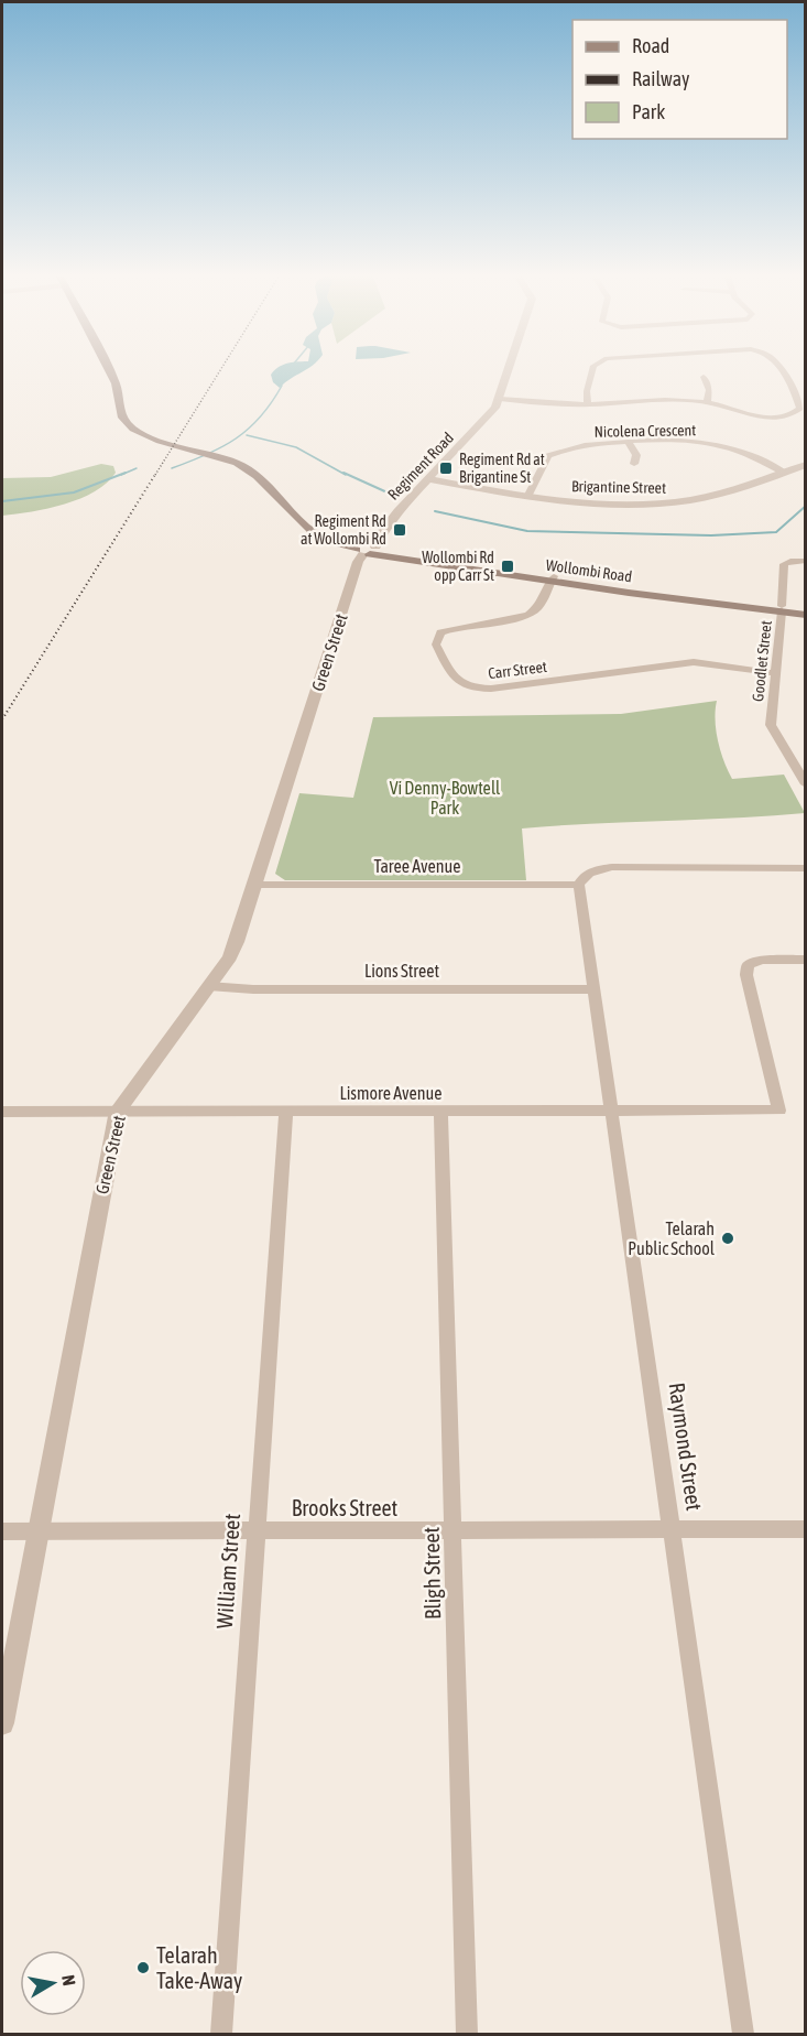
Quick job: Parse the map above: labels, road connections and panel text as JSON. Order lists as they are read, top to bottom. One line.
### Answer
{"streets":{"main road":["Wollombi Road"],"street":["Nicolena Crescent","Regiment Road","Brigantine Street","Green Street","Goodlet Street","Carr Street","Taree Avenue","Lions Street","Lismore Avenue","Raymond Street","Brooks Street","William Street","Bligh Street"]},"crossings":[["Nicolena Crescent","Brigantine Street"],["Regiment Road","Brigantine Street"],["Regiment Road","Wollombi Road"],["Regiment Road","Green Street"],["Wollombi Road","Green Street"],["Wollombi Road","Goodlet Street"],["Wollombi Road","Carr Street"],["Green Street","Taree Avenue"],["Green Street","Lions Street"],["Green Street","Lismore Avenue"],["Green Street","Brooks Street"],["Goodlet Street","Carr Street"],["Taree Avenue","Raymond Street"],["Lions Street","Raymond Street"],["Lismore Avenue","Raymond Street"],["Lismore Avenue","William Street"],["Lismore Avenue","Bligh Street"],["Raymond Street","Brooks Street"],["Brooks Street","William Street"],["Brooks Street","Bligh Street"]],"parks":["Vi Denny-Bowtell Park"],"places":{"transit":["Regiment Rd at Brigantine St","Regiment Rd at Wollombi Rd","Wollombi Rd opp Carr St"],"other":["Telarah Public School","Telarah Take-Away"]},"legend":["Road","Railway","Park"],"north":"right"}
